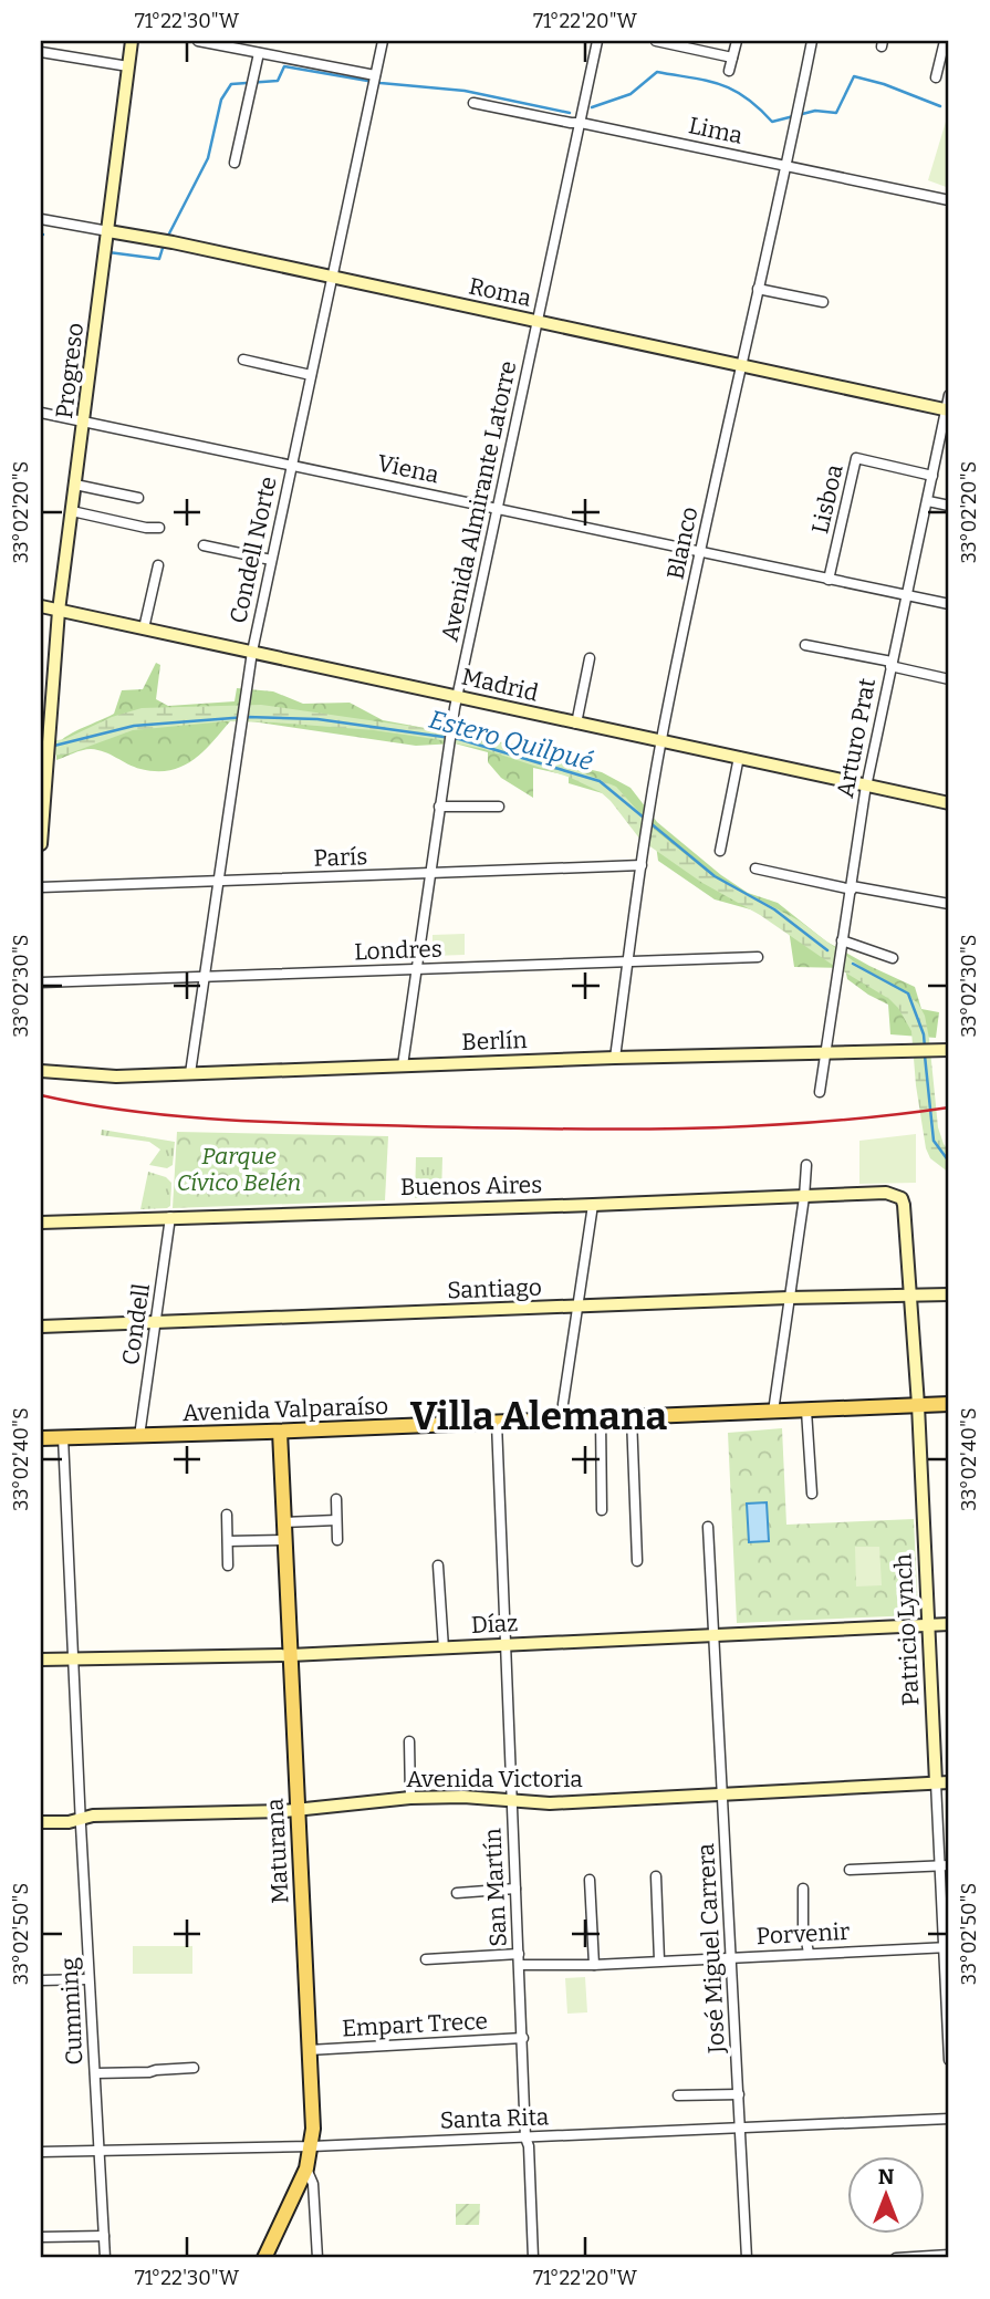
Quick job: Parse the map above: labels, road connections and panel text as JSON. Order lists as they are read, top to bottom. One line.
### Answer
{"streets":{"main road":["Avenida Valparaíso","Maturana"],"street":["Lima","Roma","Progreso","Viena","Lisboa","Avenida Almirante Latorre","Blanco","Condell Norte","Madrid","Arturo Prat","París","Londres","Berlín","Buenos Aires","Santiago","Condell","Díaz","Patricio Lynch","Avenida Victoria","San Martín","Porvenir","José Miguel Carrera","Cumming","Empart Trece","Santa Rita"]},"crossings":[["Lima","Avenida Almirante Latorre"],["Lima","Blanco"],["Roma","Progreso"],["Roma","Avenida Almirante Latorre"],["Roma","Blanco"],["Roma","Condell Norte"],["Roma","Arturo Prat"],["Progreso","Viena"],["Progreso","Madrid"],["Viena","Lisboa"],["Viena","Avenida Almirante Latorre"],["Viena","Blanco"],["Viena","Condell Norte"],["Viena","Arturo Prat"],["Lisboa","Arturo Prat"],["Avenida Almirante Latorre","Madrid"],["Avenida Almirante Latorre","París"],["Avenida Almirante Latorre","Londres"],["Avenida Almirante Latorre","Berlín"],["Blanco","Madrid"],["Blanco","París"],["Blanco","Londres"],["Blanco","Berlín"],["Condell Norte","Madrid"],["Condell Norte","París"],["Condell Norte","Londres"],["Condell Norte","Berlín"],["Madrid","Arturo Prat"],["Arturo Prat","Berlín"],["Buenos Aires","Condell"],["Buenos Aires","Patricio Lynch"],["Santiago","Condell"],["Santiago","Patricio Lynch"],["Condell","Avenida Valparaíso"],["Avenida Valparaíso","Patricio Lynch"],["Avenida Valparaíso","Maturana"],["Avenida Valparaíso","San Martín"],["Avenida Valparaíso","Cumming"],["Díaz","Patricio Lynch"],["Díaz","Maturana"],["Díaz","San Martín"],["Díaz","José Miguel Carrera"],["Díaz","Cumming"],["Patricio Lynch","Avenida Victoria"],["Patricio Lynch","Porvenir"],["Avenida Victoria","Maturana"],["Avenida Victoria","San Martín"],["Avenida Victoria","José Miguel Carrera"],["Avenida Victoria","Cumming"],["Maturana","Empart Trece"],["Maturana","Santa Rita"],["San Martín","Porvenir"],["San Martín","Empart Trece"],["San Martín","Santa Rita"],["Porvenir","José Miguel Carrera"],["José Miguel Carrera","Santa Rita"],["Cumming","Santa Rita"]],"districts":["Villa Alemana"],"water":["Estero Quilpué"],"parks":["Parque Cívico Belén"],"north":"top","coordinates":["71°22'30\"W","71°22'20\"W","33°02'20\"S","33°02'30\"S","33°02'40\"S","33°02'50\"S"]}
